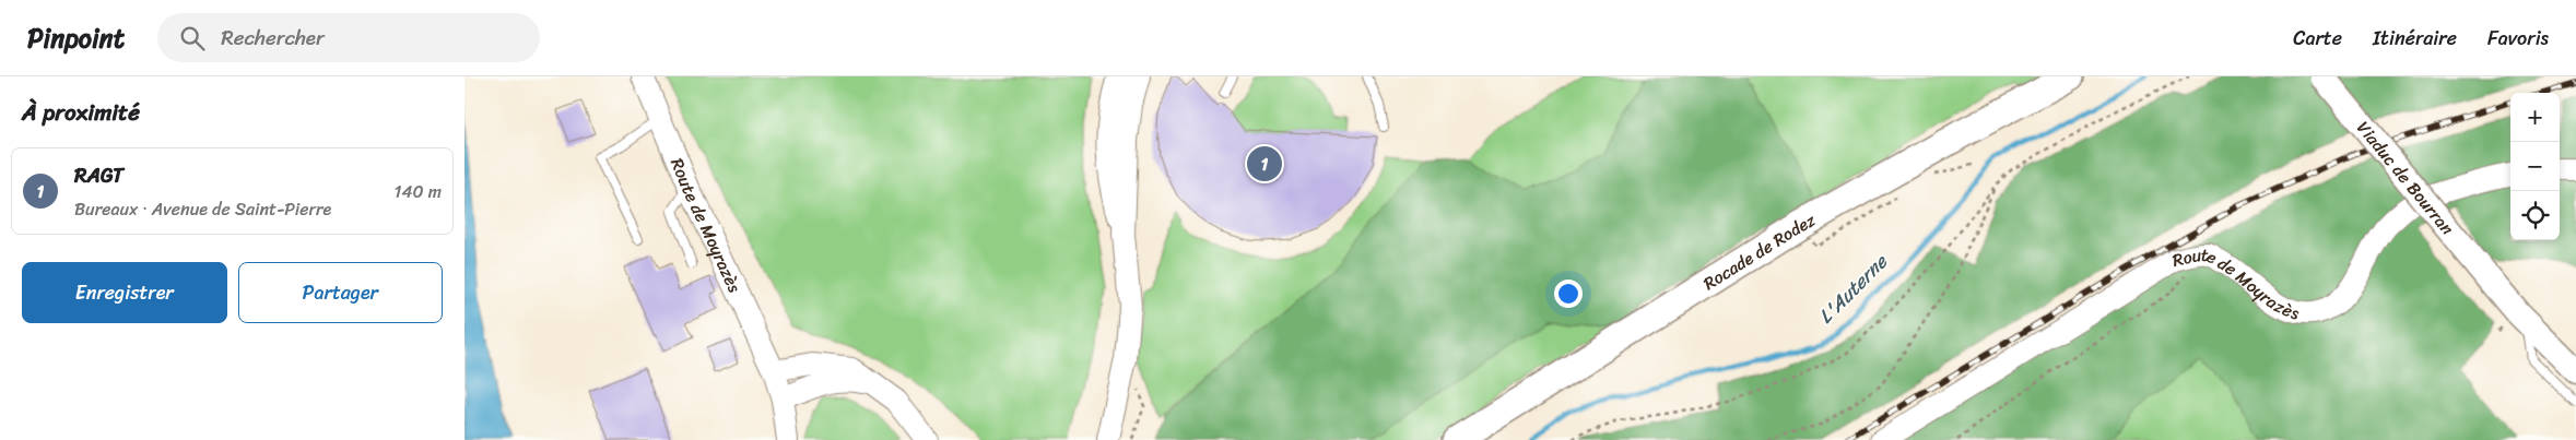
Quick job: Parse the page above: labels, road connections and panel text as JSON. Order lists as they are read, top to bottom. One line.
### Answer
{"streets":{"main road":["Viaduc de Bourran","Rocade de Rodez"],"street":["Route de Moyrazès"]},"water":["L'Auterne"],"page":{"header":"Pinpoint","search":"Rechercher","nav":["Carte","Itinéraire","Favoris"],"heading":"À proximité","map_buttons":["+","−"],"pins":"1","list":[{"mark":"1","name":"RAGT","note":"Bureaux · Avenue de Saint-Pierre","value":"140 m"}],"buttons":["Enregistrer","Partager"]}}
